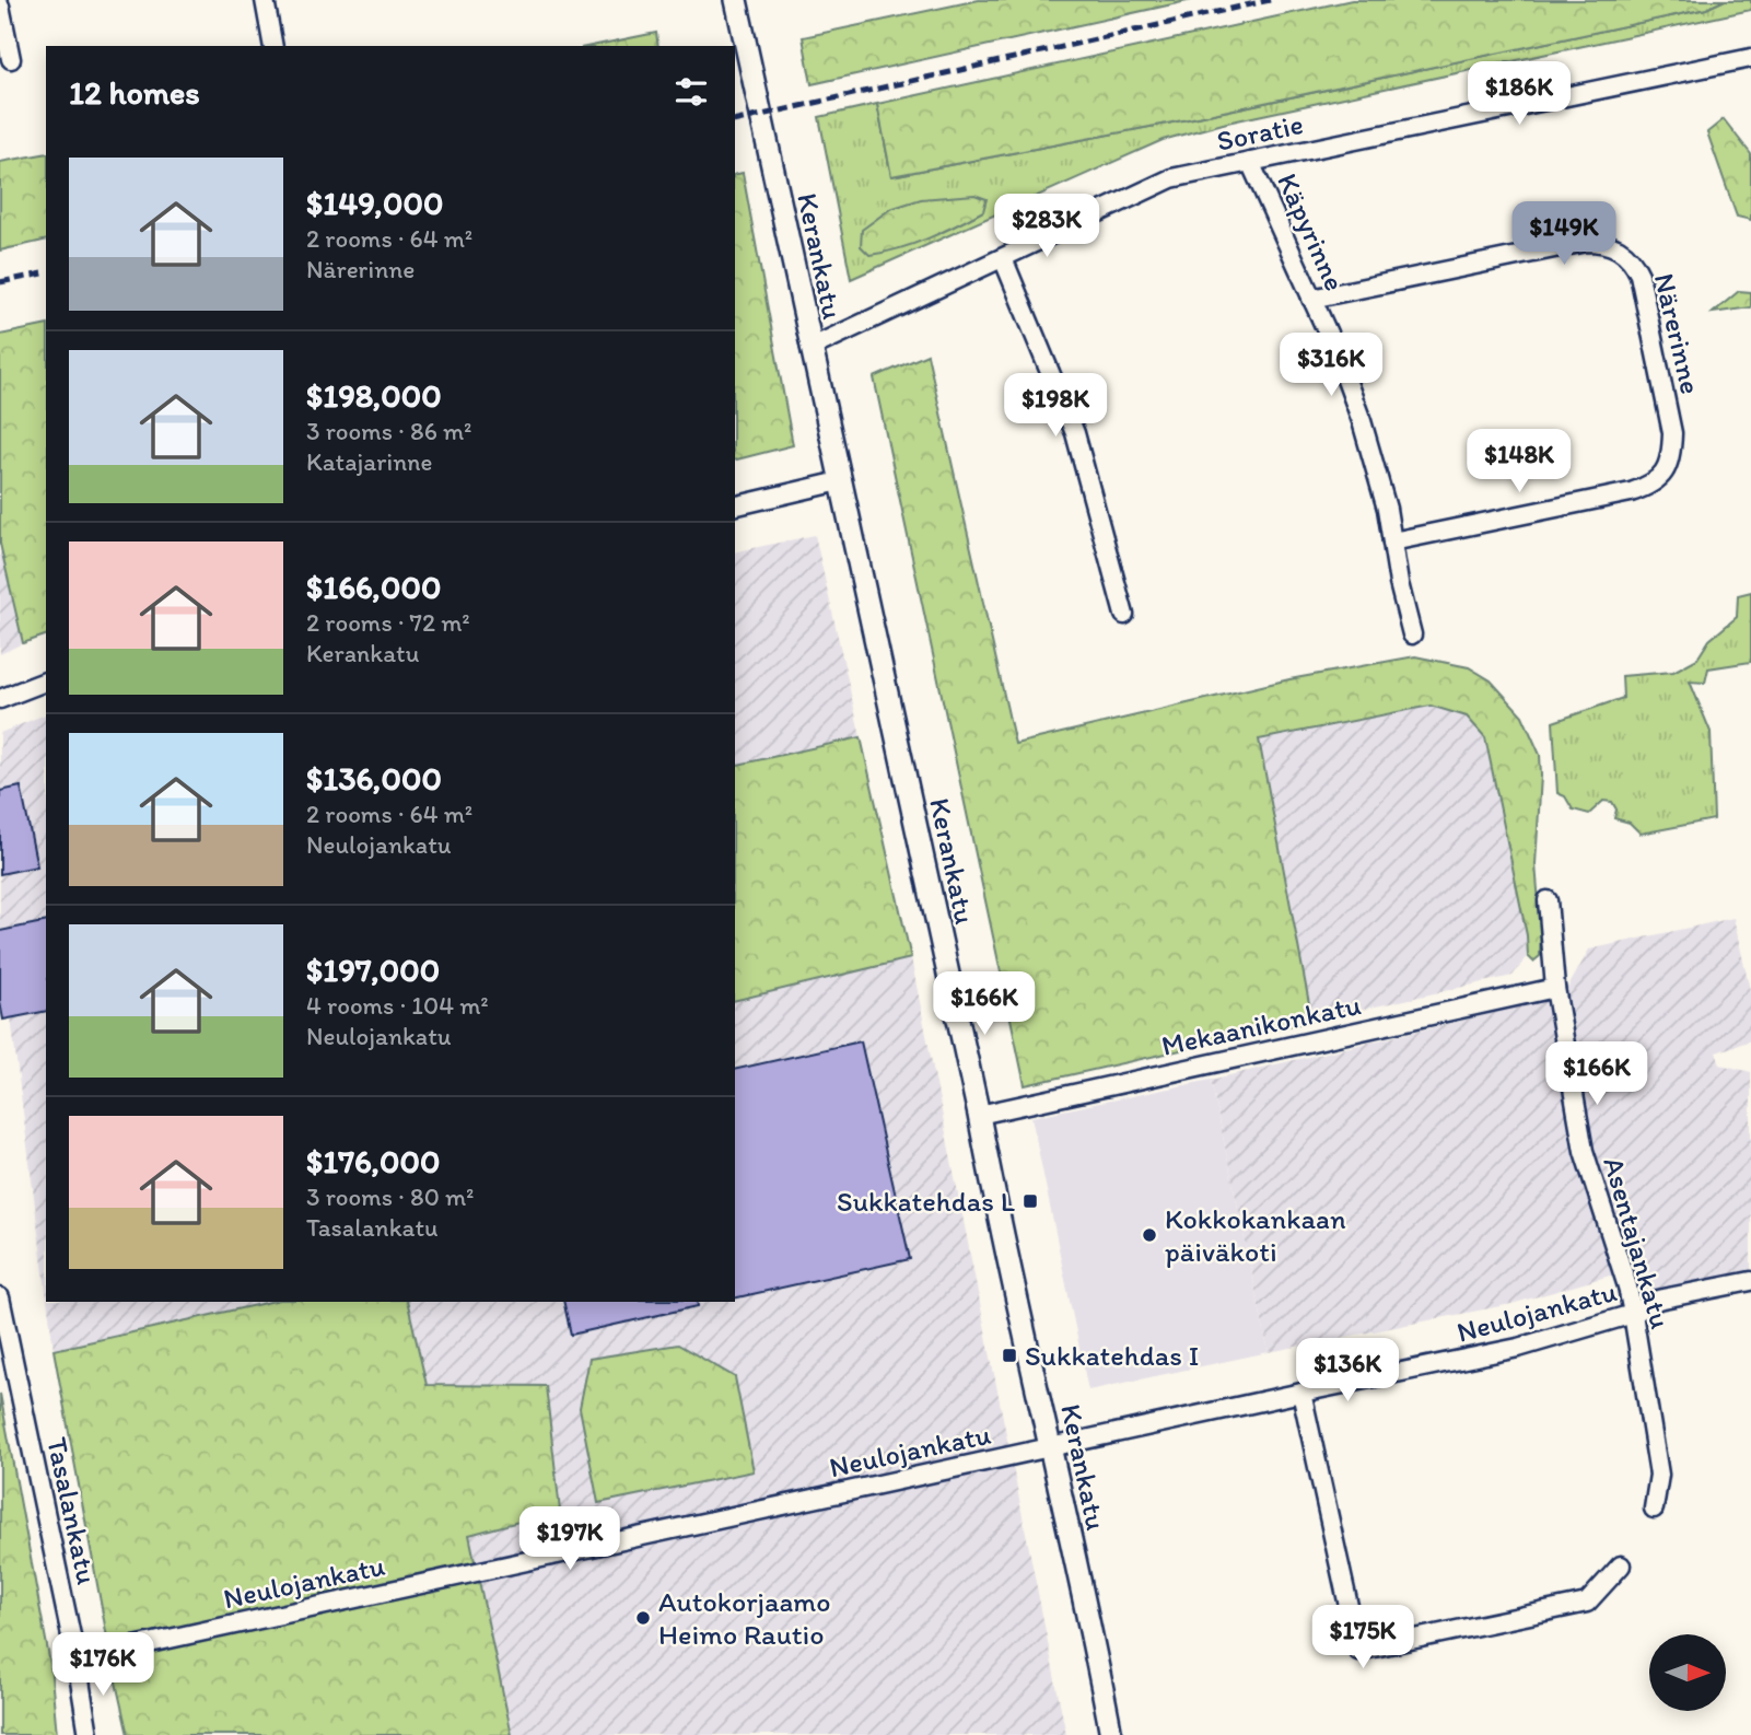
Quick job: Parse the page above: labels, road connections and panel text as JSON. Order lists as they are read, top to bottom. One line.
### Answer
{"streets":{"street":["Soratie","Käpyrinne","Kerankatu","Närerinne","Mekaanikonkatu","Asentajankatu","Neulojankatu","Tasalankatu"]},"crossings":[["Soratie","Käpyrinne"],["Soratie","Kerankatu"],["Käpyrinne","Närerinne"],["Kerankatu","Mekaanikonkatu"],["Kerankatu","Neulojankatu"],["Mekaanikonkatu","Asentajankatu"],["Asentajankatu","Neulojankatu"],["Neulojankatu","Tasalankatu"]],"places":{"transit":["Sukkatehdas L","Sukkatehdas I"],"other":["Kokkokankaan päiväkoti","Autokorjaamo Heimo Rautio"]},"north":"right","page":{"heading":"12 homes","price":["$186K","$283K","$149K","$316K","$198K","$148K","$166K","$166K","$136K","$197K","$175K","$176K"],"list":[{"name":"$149,000","note":"2 rooms · 64 m² · Närerinne"},{"name":"$198,000","note":"3 rooms · 86 m² · Katajarinne"},{"name":"$166,000","note":"2 rooms · 72 m² · Kerankatu"},{"name":"$136,000","note":"2 rooms · 64 m² · Neulojankatu"},{"name":"$197,000","note":"4 rooms · 104 m² · Neulojankatu"},{"name":"$176,000","note":"3 rooms · 80 m² · Tasalankatu"}]}}
